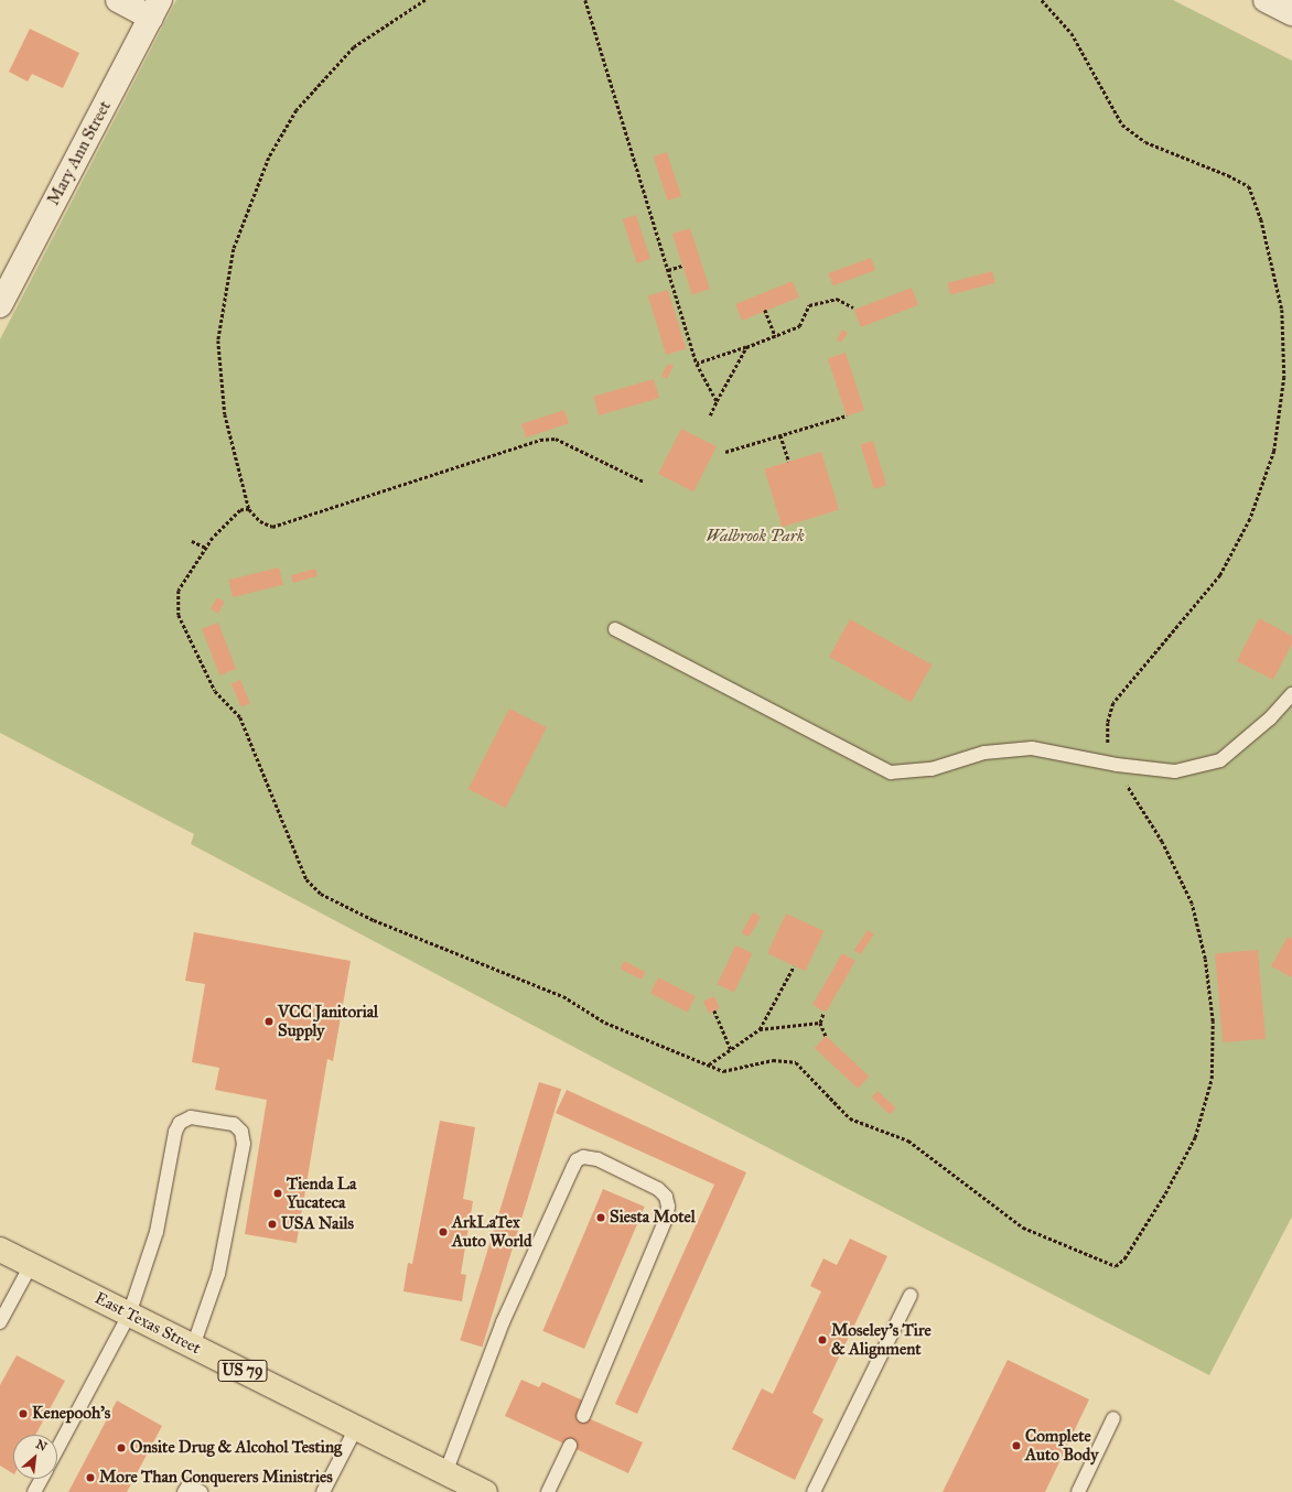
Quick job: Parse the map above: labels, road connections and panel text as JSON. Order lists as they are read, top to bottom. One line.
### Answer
{"streets":{"main road":["East Texas Street","US 79"],"street":["Mary Ann Street"]},"parks":["Walbrook Park"],"places":["VCC Janitorial Supply","Tienda La Yucateca","Siesta Motel","USA Nails","ArkLaTex Auto World","Moseley's Tire & Alignment","Kenepooh's","Complete Auto Body","Onsite Drug & Alcohol Testing","More Than Conquerers Ministries"],"north":"top right"}
